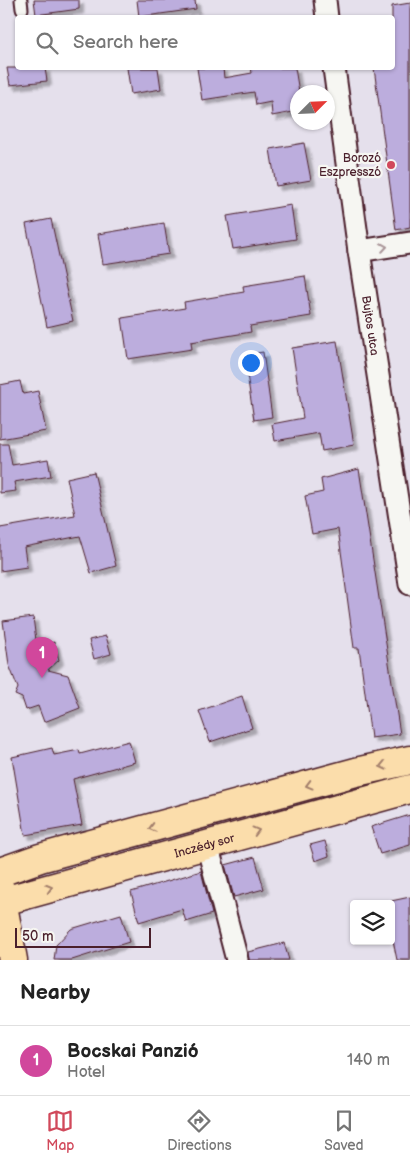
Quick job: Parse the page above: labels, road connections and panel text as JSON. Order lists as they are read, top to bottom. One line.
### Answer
{"streets":{"main road":["Inczédy sor"],"street":["Bujtos utca"]},"places":["Borozó Eszpresszó"],"scale_bar":"50 m","north":"top right","page":{"search":"Search here","pins":"1","scale":"50 m","heading":"Nearby","list":[{"mark":"1","name":"Bocskai Panzió","note":"Hotel","value":"140 m"}],"nav":["Map","Directions","Saved"]}}
